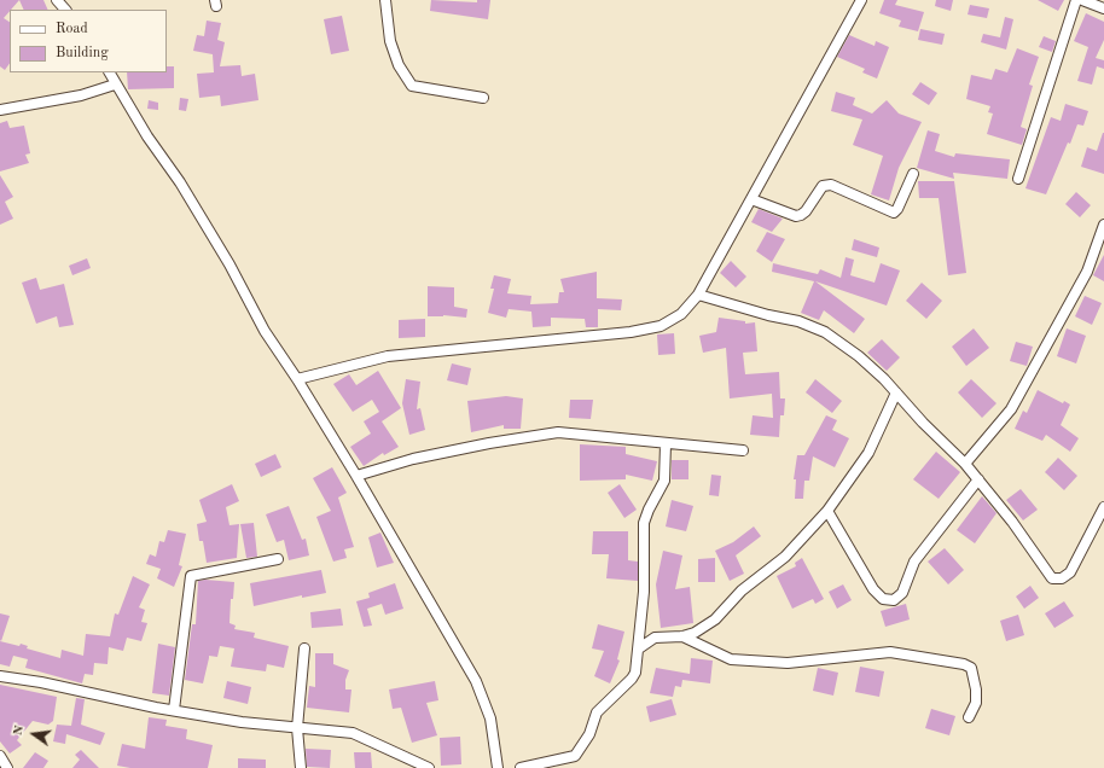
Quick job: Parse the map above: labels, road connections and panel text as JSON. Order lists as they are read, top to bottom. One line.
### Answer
{"legend":["Road","Building"],"north":"left"}
